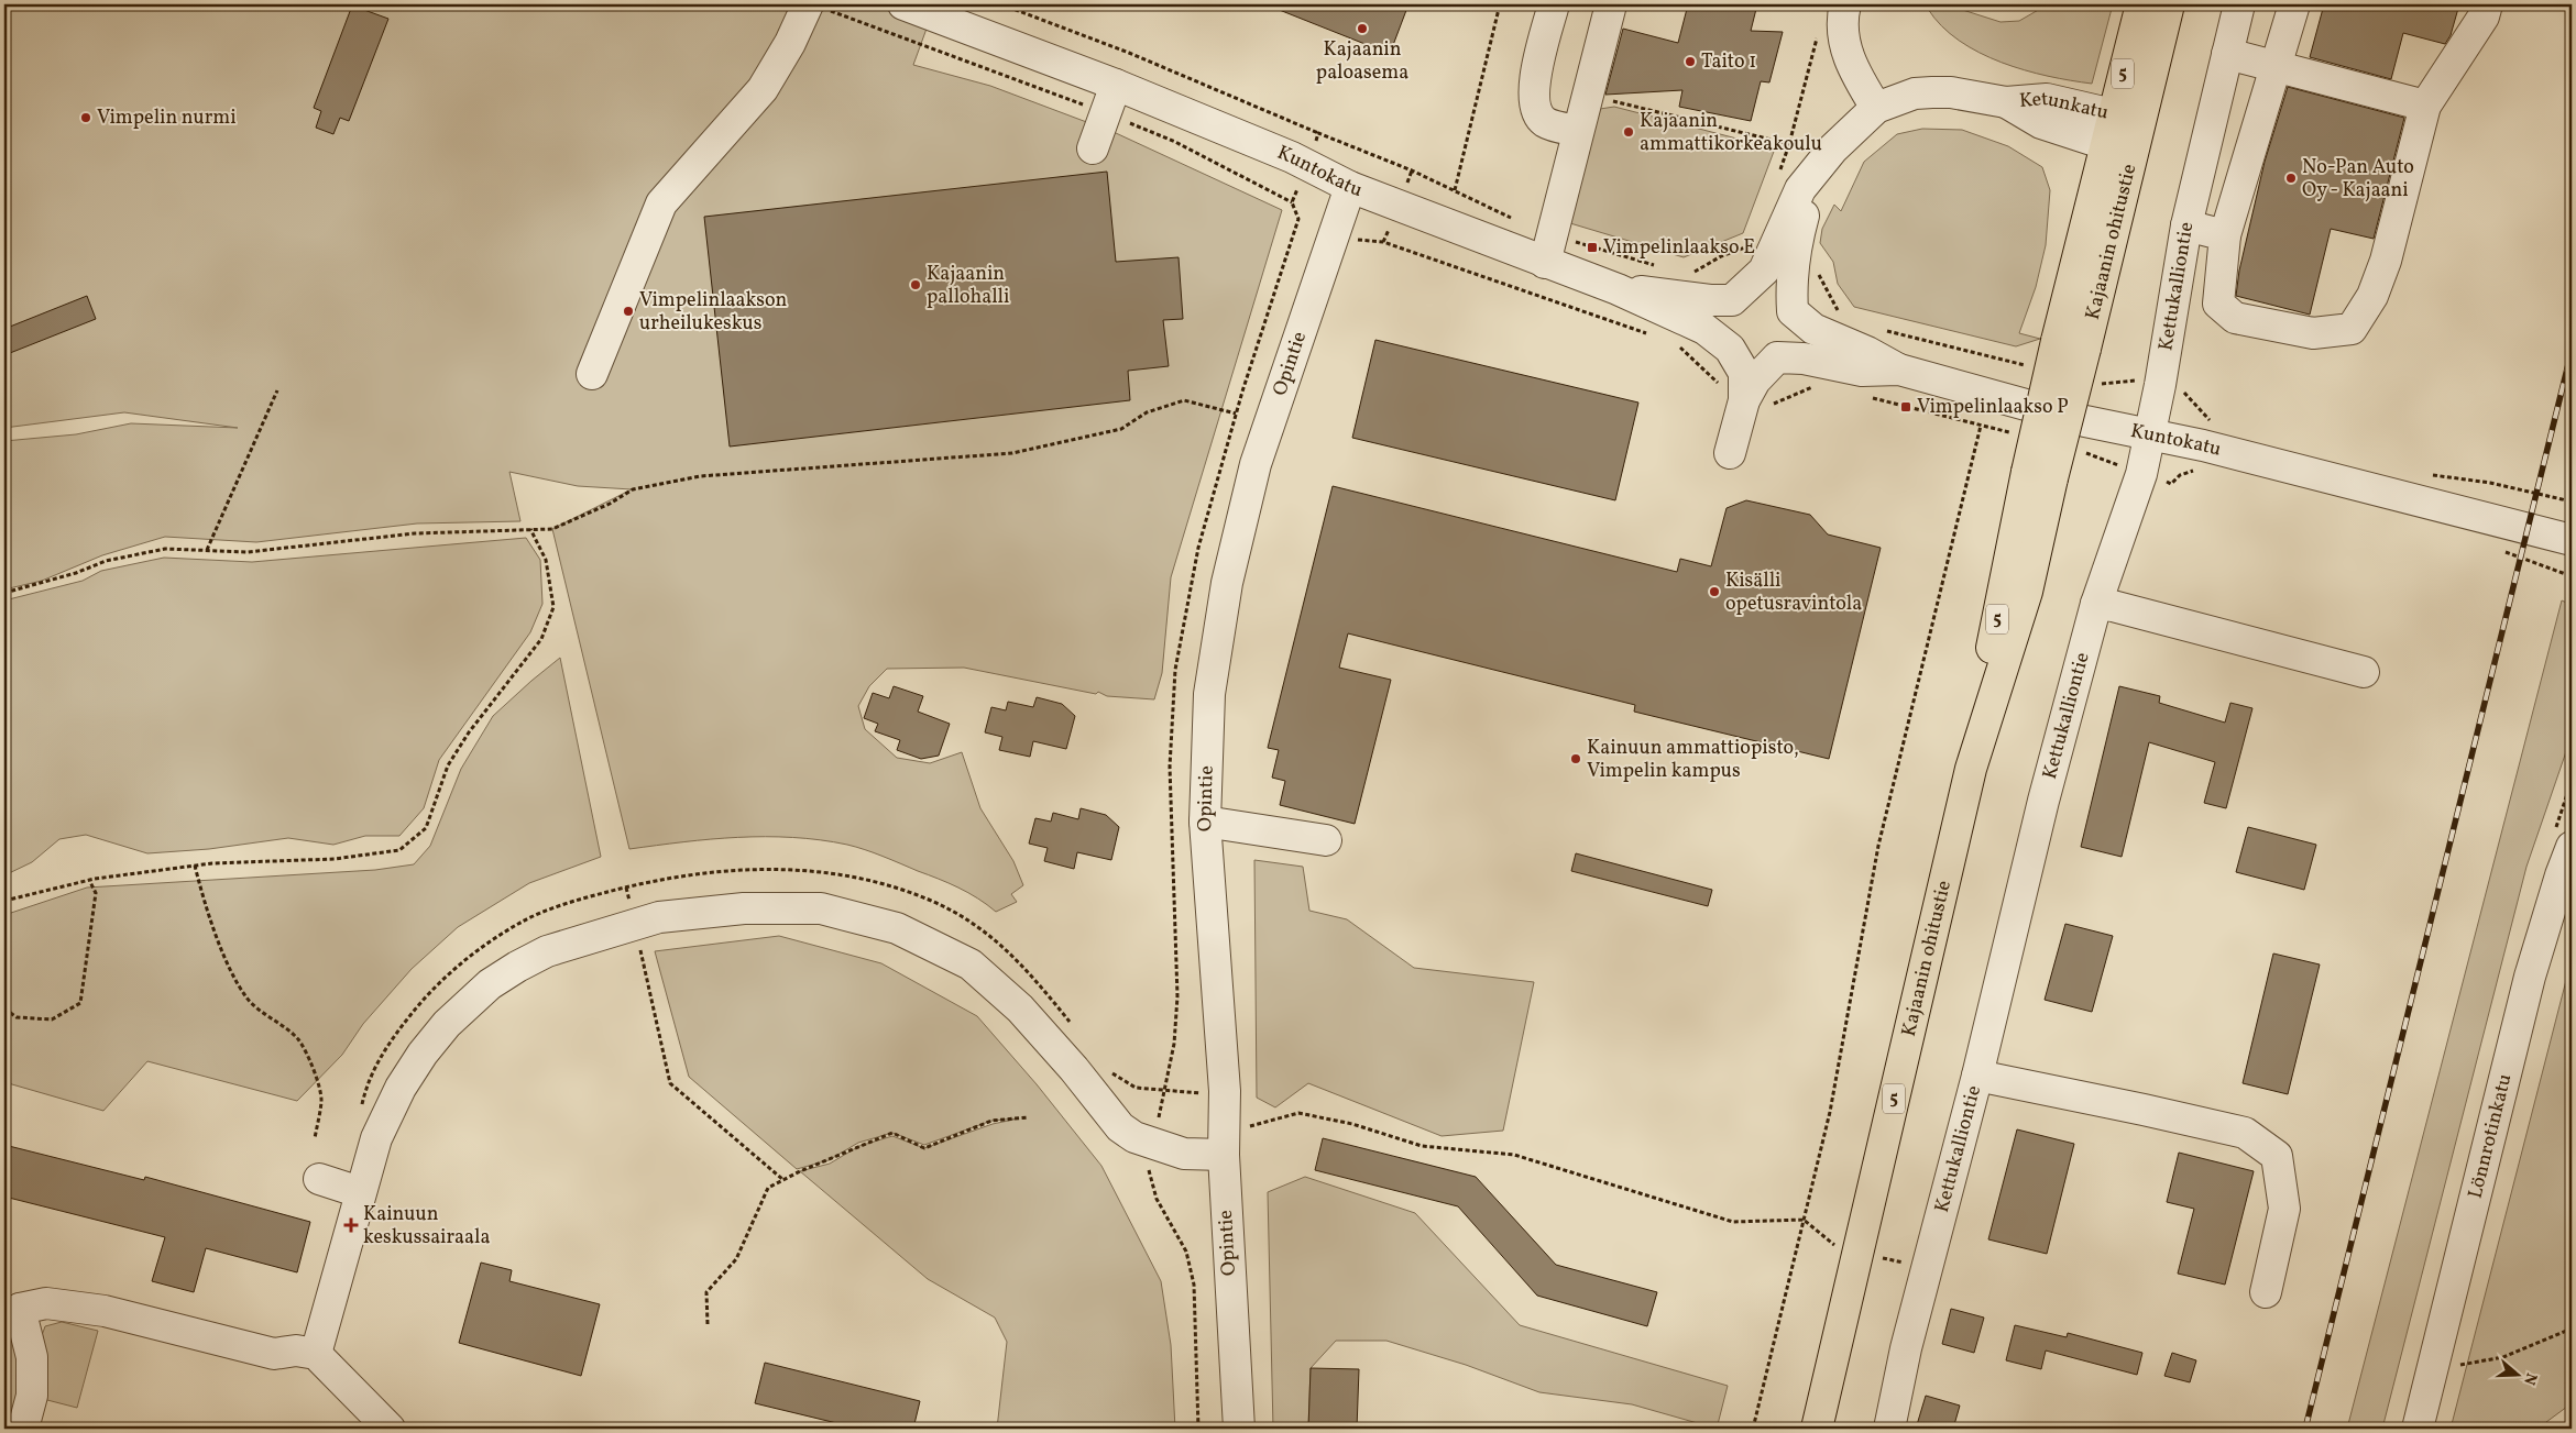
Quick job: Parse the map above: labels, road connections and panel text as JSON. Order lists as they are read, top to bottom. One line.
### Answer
{"streets":{"highway":["5","Kajaanin ohitustie"],"street":["Ketunkatu","Kuntokatu","Kettukalliontie","Opintie","Lönnrotinkatu"]},"crossings":[["Ketunkatu","Kuntokatu"],["Ketunkatu","Kajaanin ohitustie"],["Kuntokatu","Kettukalliontie"],["Kuntokatu","Opintie"]],"places":{"other":["Kajaanin paloasema","Taito 1","Vimpelin nurmi","Kajaanin ammattikorkeakoulu","No-Pan Auto Oy - Kajaani","Kajaanin pallohalli","Vimpelinlaakson urheilukeskus","Kisälli opetusravintola","Kainuun ammattiopisto, Vimpelin kampus"],"transit":["Vimpelinlaakso E","Vimpelinlaakso P"],"health":["Kainuun keskussairaala"]},"north":"right"}
